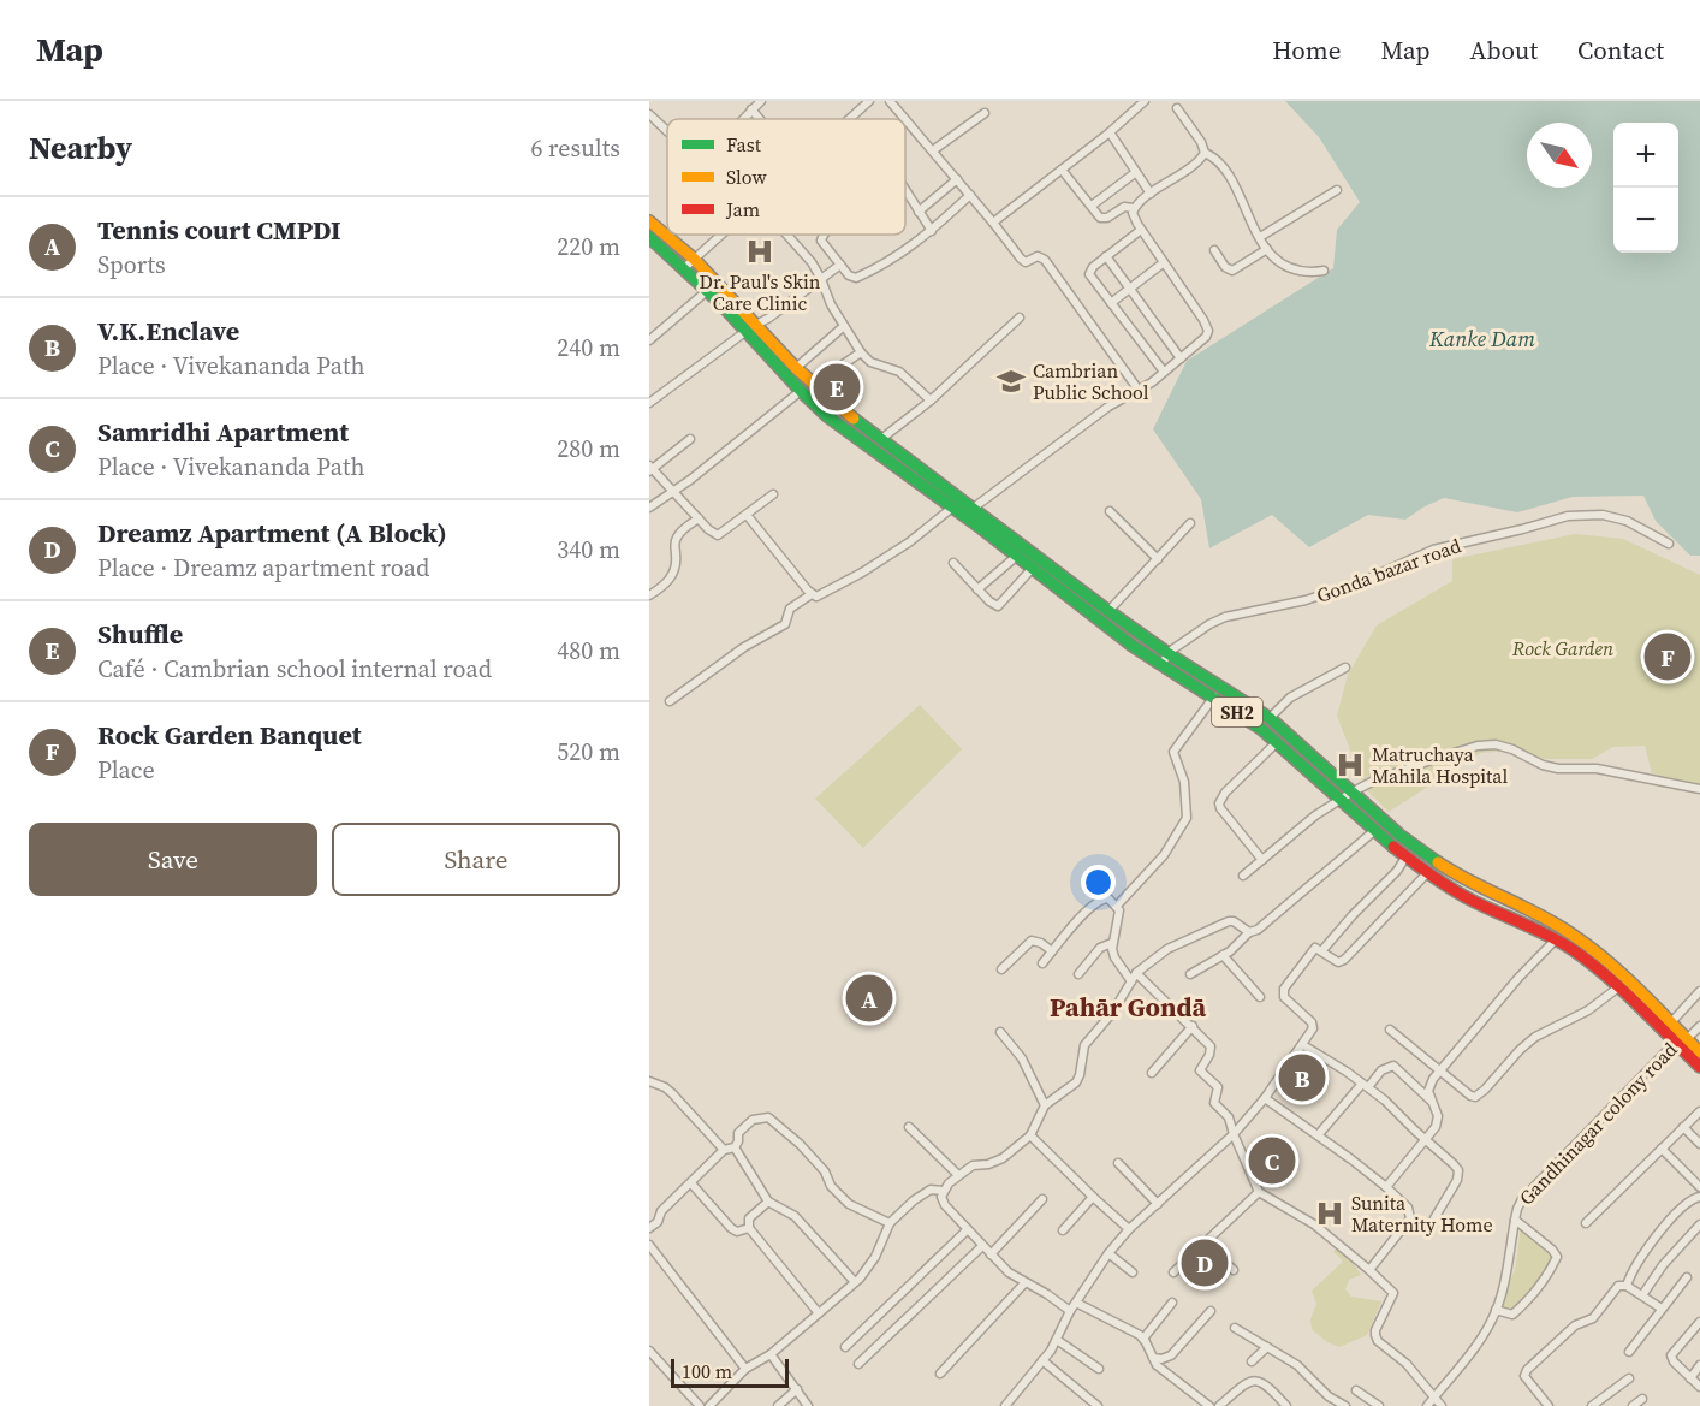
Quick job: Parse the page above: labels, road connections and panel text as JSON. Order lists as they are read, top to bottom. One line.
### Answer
{"streets":{"main road":["SH2"],"street":["Gonda bazar road","Gandhinagar colony road"]},"crossings":[["Gonda bazar road","SH2"],["SH2","Gandhinagar colony road"]],"districts":["Pahār Gondā"],"water":["Kanke Dam"],"parks":["Rock Garden"],"places":{"hospital":["Dr. Paul's Skin Care Clinic","Matruchaya Mahila Hospital","Sunita Maternity Home"],"school or university":["Cambrian Public School"]},"legend":["Fast","Slow","Jam"],"scale_bar":"100 m","north":"bottom right","page":{"header":"Map","nav":["Home","Map","About","Contact"],"heading":["Nearby","6 results"],"map_buttons":["+","−"],"list":[{"mark":"A","name":"Tennis court CMPDI","note":"Sports","value":"220 m"},{"mark":"B","name":"V.K.Enclave","note":"Place · Vivekananda Path","value":"240 m"},{"mark":"C","name":"Samridhi Apartment","note":"Place · Vivekananda Path","value":"280 m"},{"mark":"D","name":"Dreamz Apartment (A Block)","note":"Place · Dreamz apartment road","value":"340 m"},{"mark":"E","name":"Shuffle","note":"Café · Cambrian school internal road","value":"480 m"},{"mark":"F","name":"Rock Garden Banquet","note":"Place","value":"520 m"}],"pins":["E","F","A","B","C","D"],"buttons":["Save","Share"],"scale":"100 m"}}
